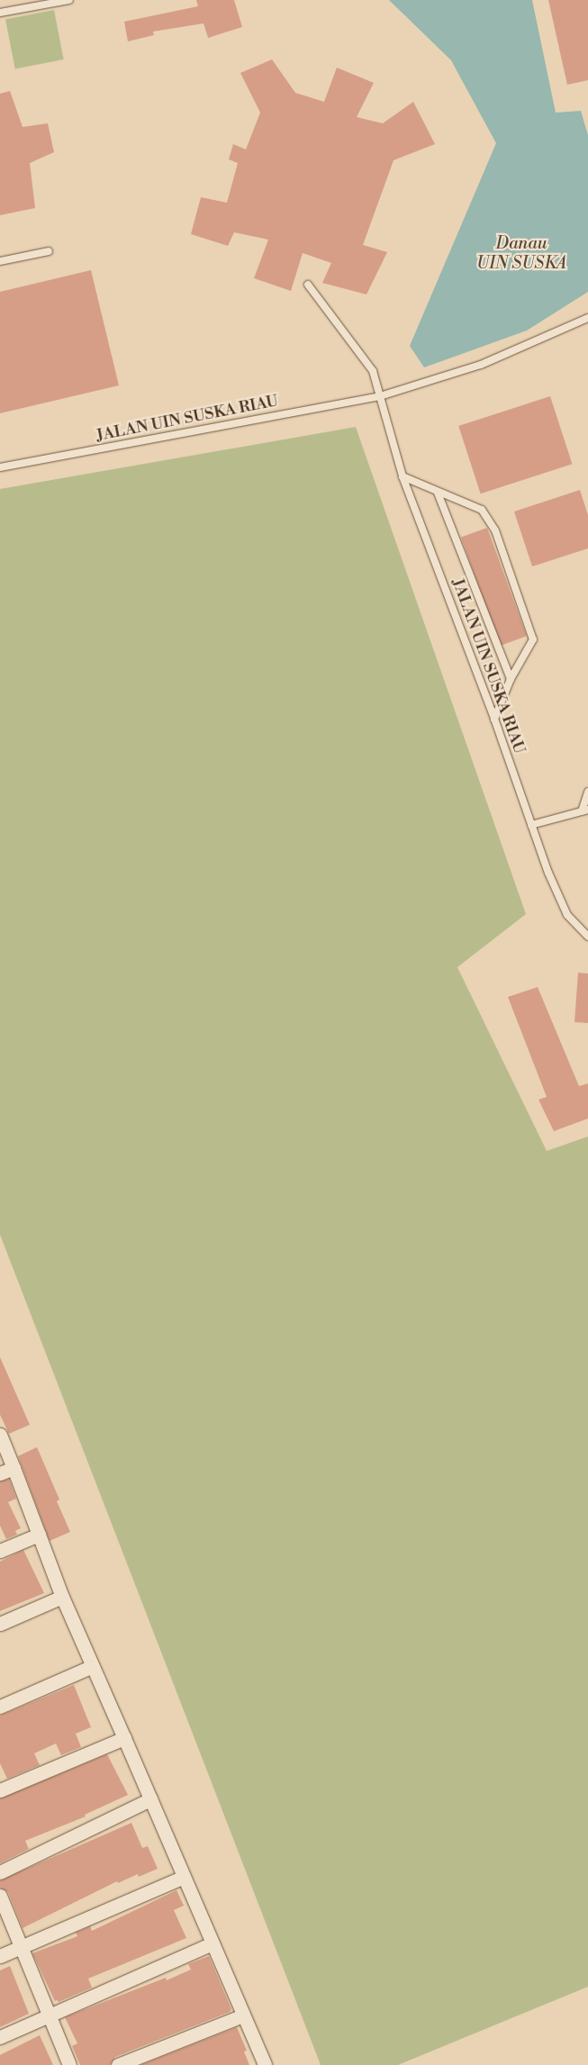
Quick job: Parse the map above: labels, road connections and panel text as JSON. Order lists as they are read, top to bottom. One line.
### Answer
{"streets":{"lane":["JALAN UIN SUSKA RIAU"]},"water":["Danau UIN SUSKA"]}
